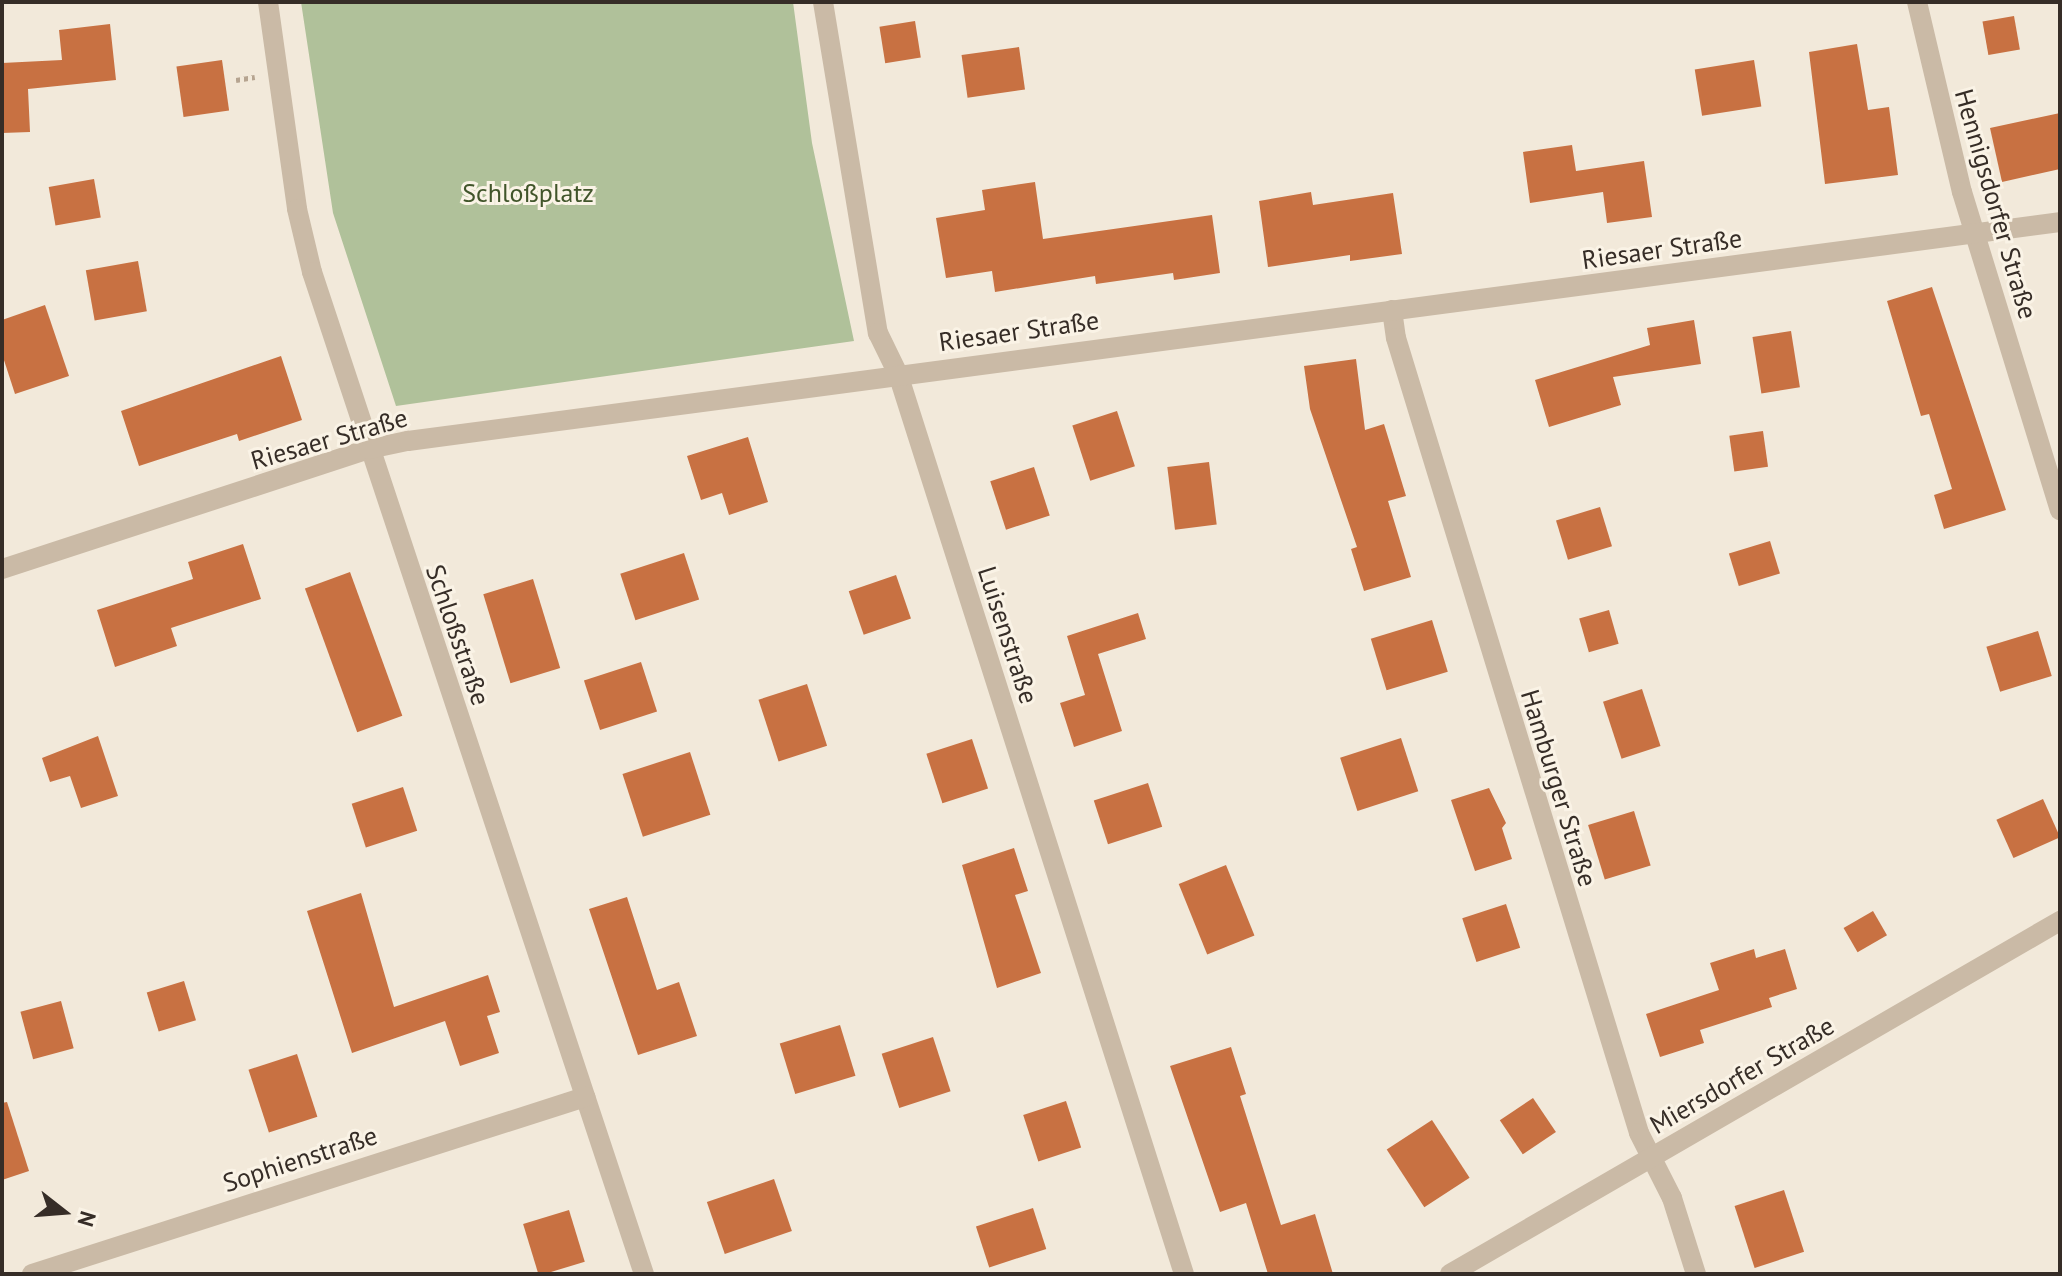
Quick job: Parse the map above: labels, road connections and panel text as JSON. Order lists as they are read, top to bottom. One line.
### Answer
{"streets":{"street":["Hennigsdorfer Straße","Riesaer Straße","Schloßstraße","Luisenstraße","Hamburger Straße","Miersdorfer Straße","Sophienstraße"]},"crossings":[["Hennigsdorfer Straße","Riesaer Straße"],["Riesaer Straße","Schloßstraße"],["Riesaer Straße","Luisenstraße"],["Riesaer Straße","Hamburger Straße"],["Schloßstraße","Sophienstraße"],["Hamburger Straße","Miersdorfer Straße"]],"parks":["Schloßplatz"],"north":"right"}
